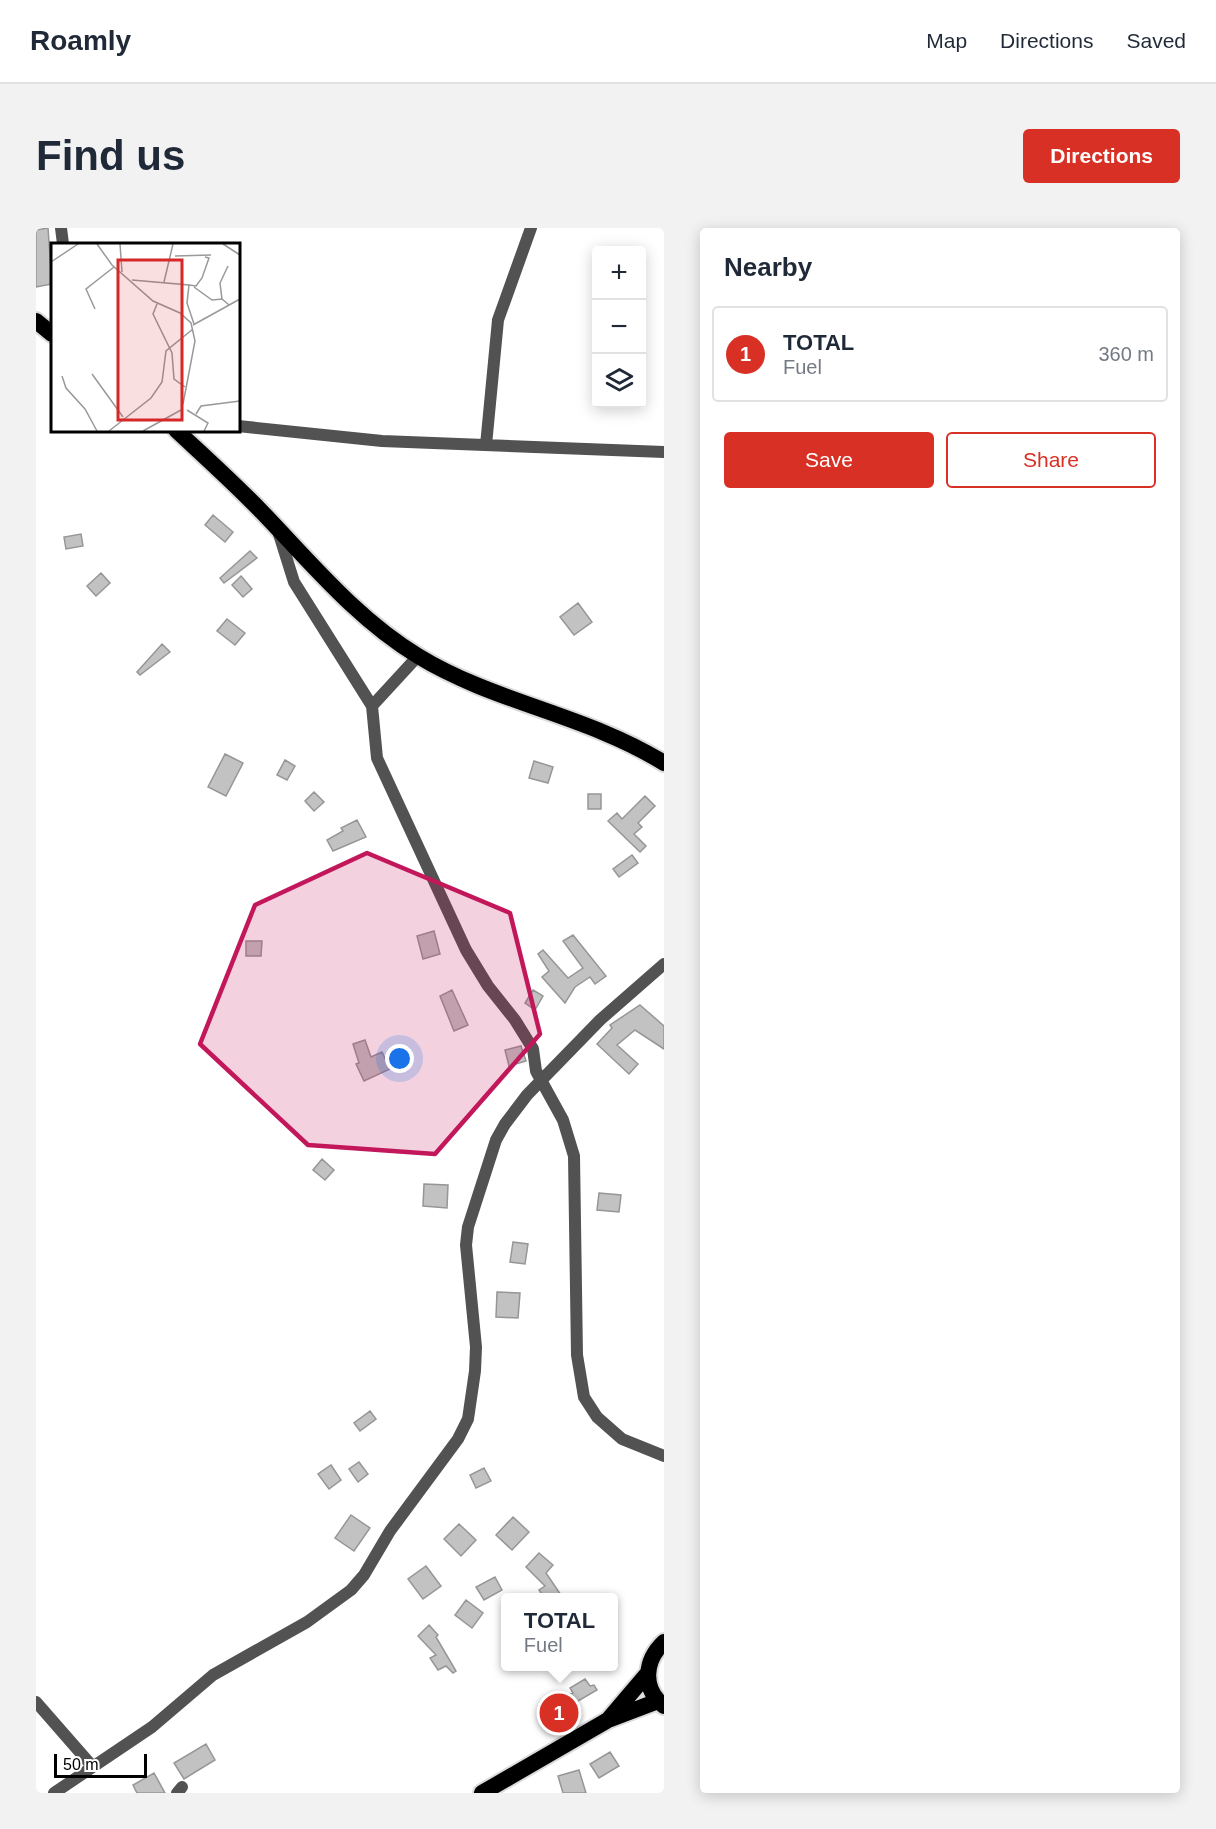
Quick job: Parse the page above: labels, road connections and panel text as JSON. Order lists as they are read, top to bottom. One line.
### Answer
{"scale_bar":"50 m","page":{"header":"Roamly","nav":["Map","Directions","Saved"],"buttons":["Directions",["Save","Share"]],"title":"Find us","heading":"Nearby","map_buttons":["+","−"],"list":[{"mark":"1","name":"TOTAL","note":"Fuel","value":"360 m"}],"popup":["TOTAL","Fuel"],"pins":"1","scale":"50 m"}}
